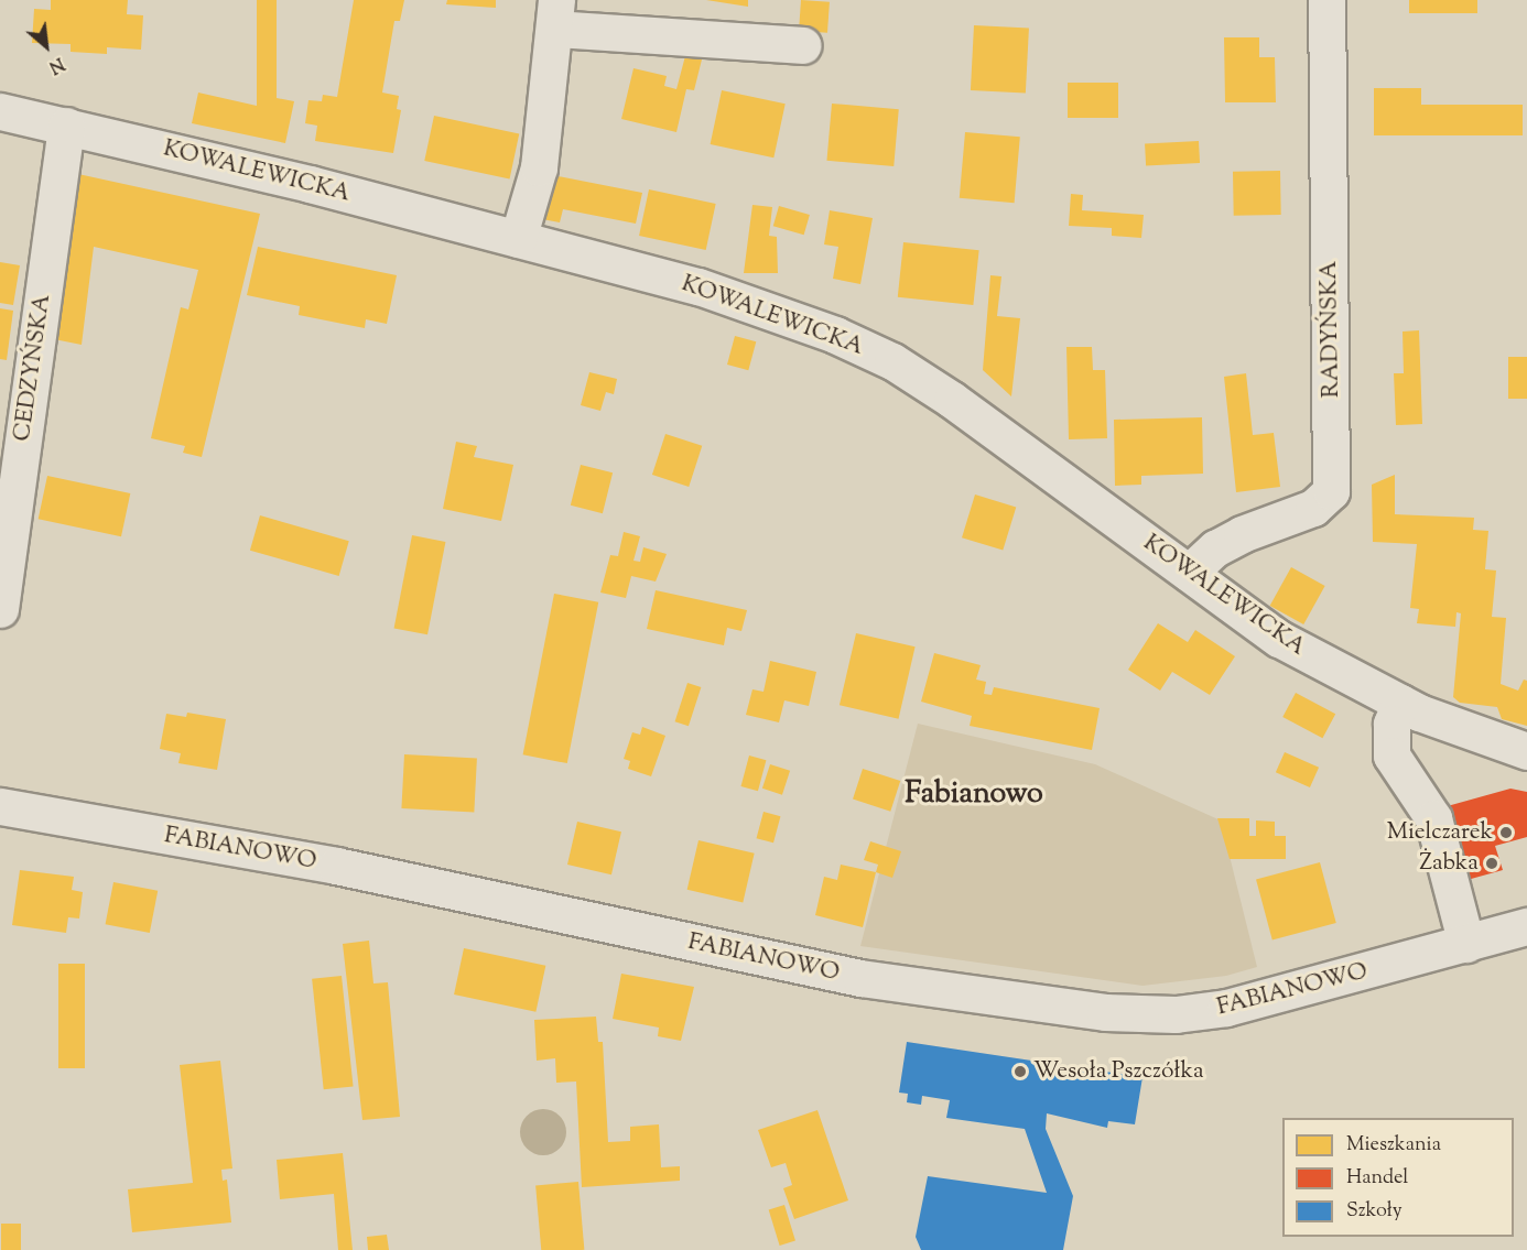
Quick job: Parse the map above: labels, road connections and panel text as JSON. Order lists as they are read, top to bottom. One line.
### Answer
{"streets":{"street":["KOWALEWICKA","RADYŃSKA","CEDZYŃSKA","FABIANOWO"]},"crossings":[["KOWALEWICKA","RADYŃSKA"],["KOWALEWICKA","CEDZYŃSKA"]],"districts":["Fabianowo"],"places":["Mielczarek","Żabka","Wesoła Pszczółka"],"legend":["Mieszkania","Handel","Szkoły"],"north":"bottom right"}
